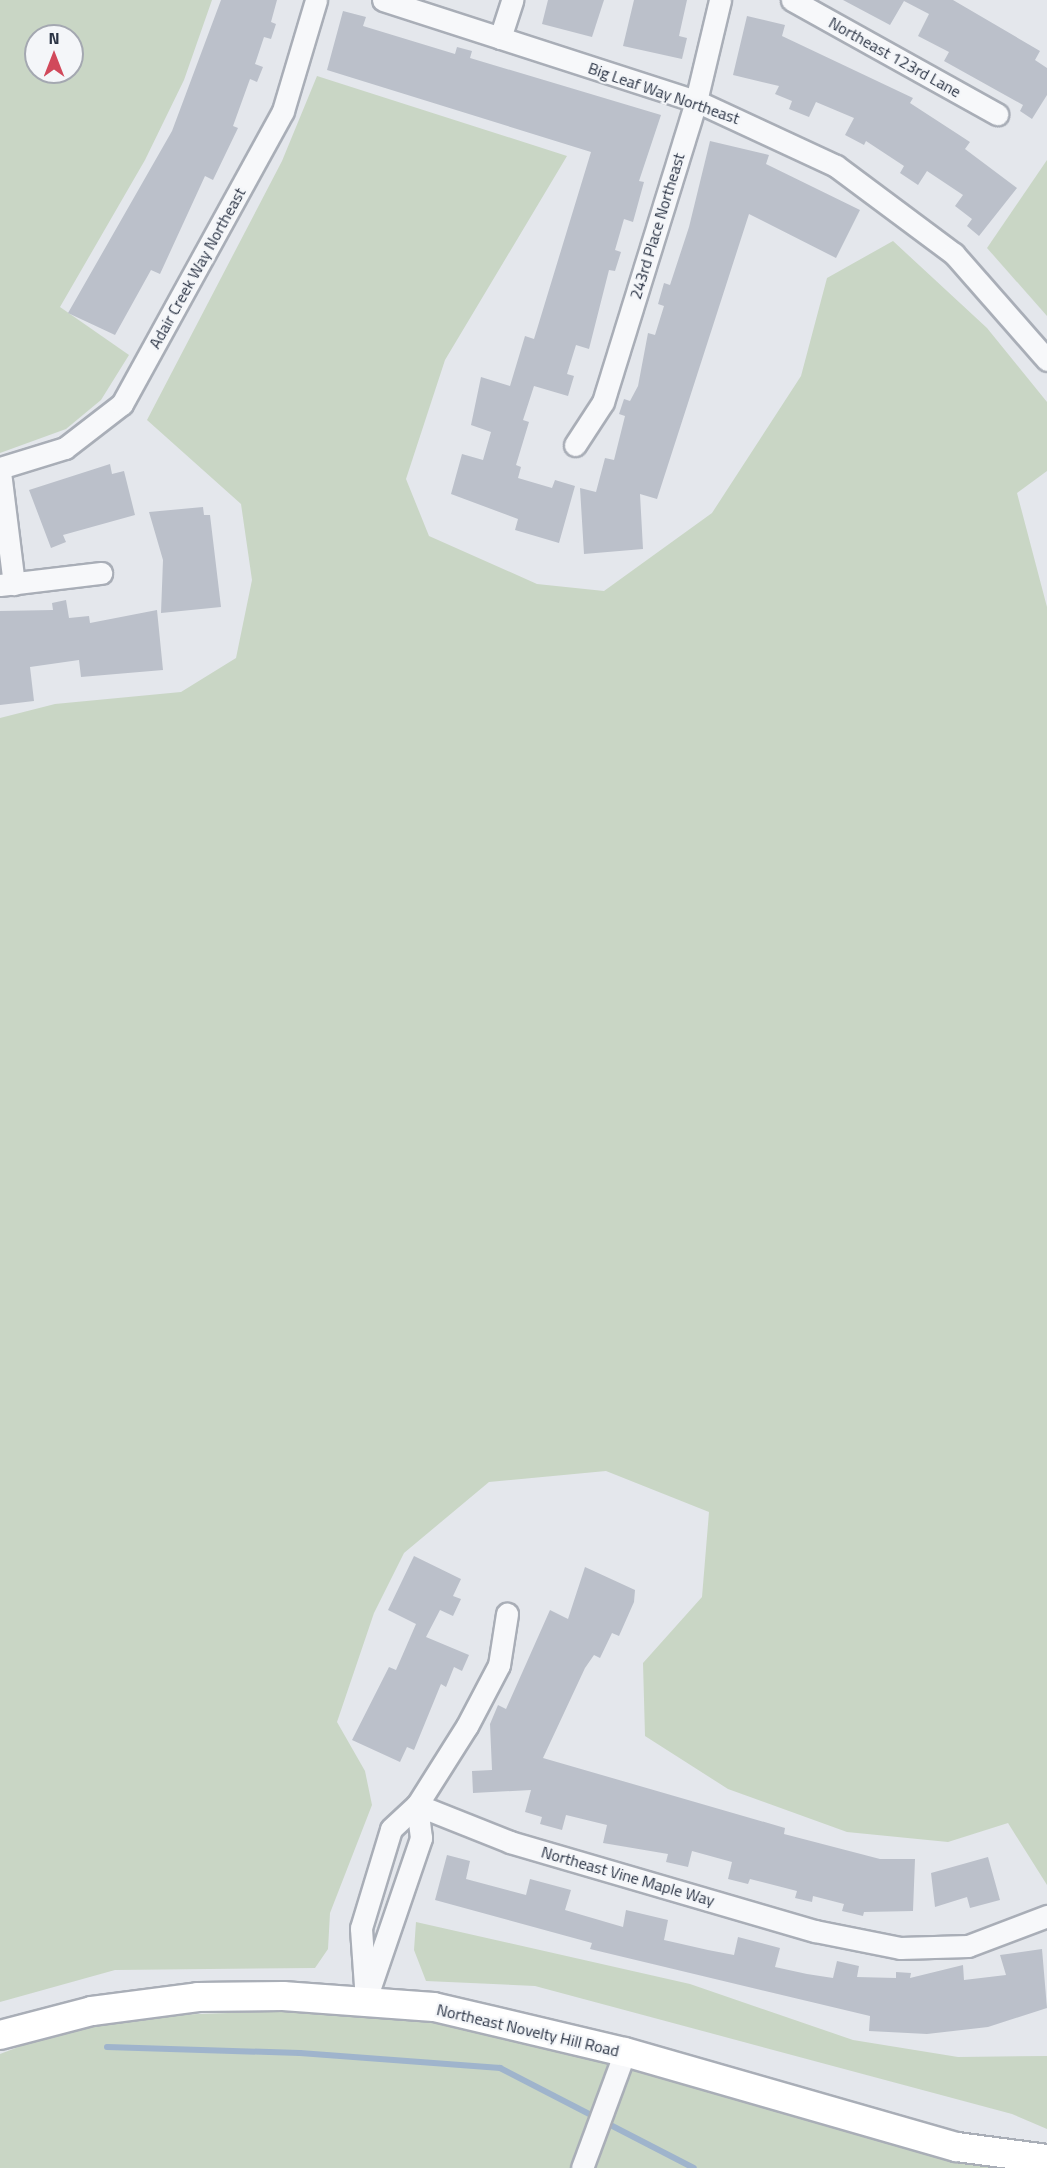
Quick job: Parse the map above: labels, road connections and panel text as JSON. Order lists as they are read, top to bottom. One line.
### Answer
{"streets":{"main road":["Northeast Novelty Hill Road"],"street":["Northeast 123rd Lane","Big Leaf Way Northeast","243rd Place Northeast","Adair Creek Way Northeast","Northeast Vine Maple Way"]},"crossings":[["Big Leaf Way Northeast","243rd Place Northeast"]],"north":"top"}
